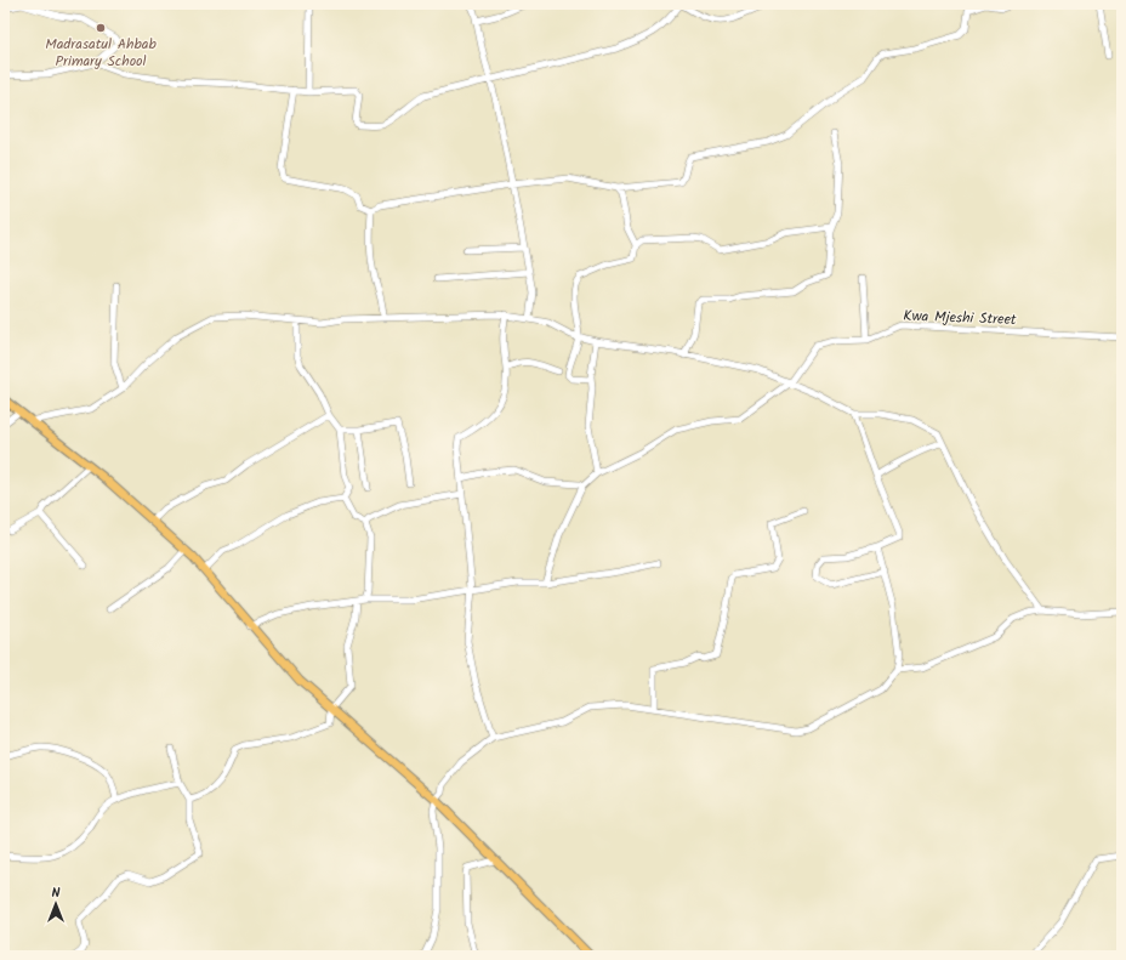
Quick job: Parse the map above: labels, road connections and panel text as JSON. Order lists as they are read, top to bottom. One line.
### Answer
{"streets":{"street":["Kwa Mjeshi Street"]},"places":["Madrasatul Ahbab Primary School"],"north":"top"}
